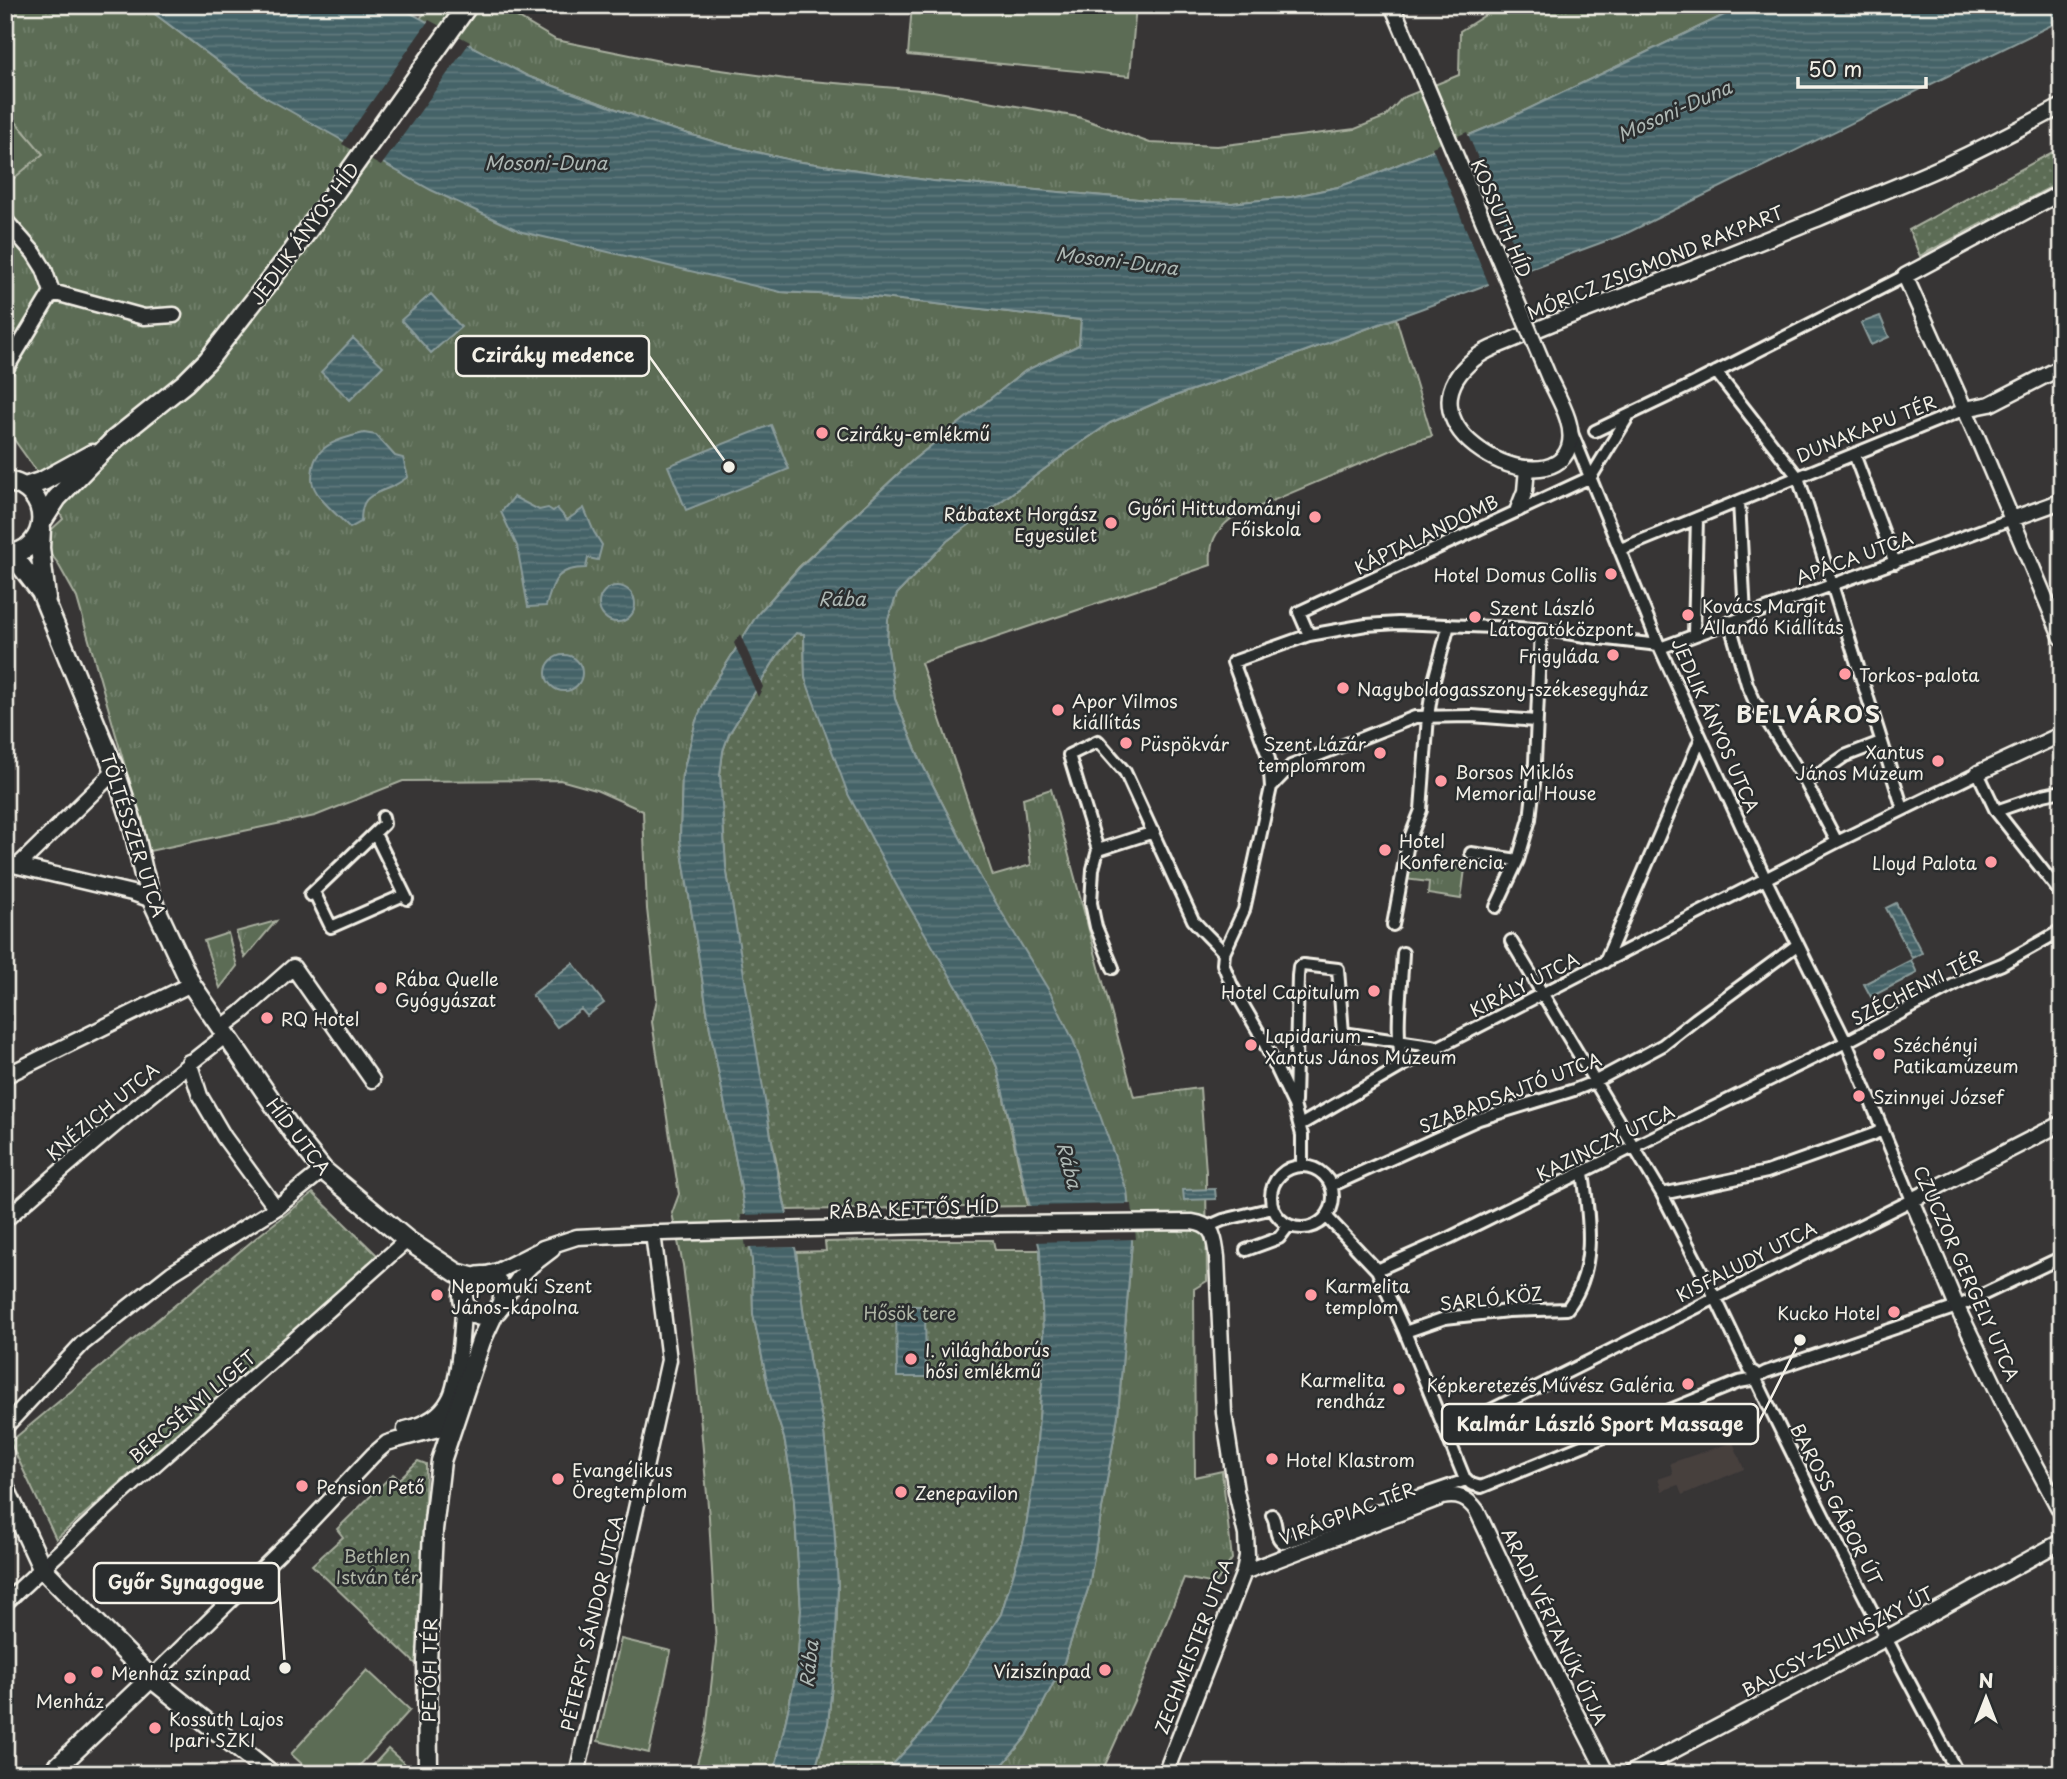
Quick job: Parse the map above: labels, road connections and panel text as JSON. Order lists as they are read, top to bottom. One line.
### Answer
{"streets":{"street":["KOSSUTH HÍD","JEDLIK ÁNYOS HÍD","MÓRICZ ZSIGMOND RAKPART","DUNAKAPU TÉR","KÁPTALANDOMB","APÁCA UTCA","JEDLIK ÁNYOS UTCA","TÖLTÉSSZER UTCA","KIRÁLY UTCA","SZÉCHENYI TÉR","SZABADSAJTÓ UTCA","KNÉZICH UTCA","HÍD UTCA","KAZINCZY UTCA","RÁBA KETTŐS HÍD","KISFALUDY UTCA","CZUCZOR GERGELY UTCA","SARLÓ KÖZ","BERCSÉNYI LIGET","BAROSS GÁBOR ÚT","VIRÁGPIAC TÉR","PÉTERFY SÁNDOR UTCA","ARADI VÉRTANÚK ÚTJA","BAJCSY-ZSILINSZKY ÚT","ZECHMEISTER UTCA","PETŐFI TÉR"]},"crossings":[["KOSSUTH HÍD","JEDLIK ÁNYOS UTCA"],["JEDLIK ÁNYOS HÍD","TÖLTÉSSZER UTCA"],["MÓRICZ ZSIGMOND RAKPART","JEDLIK ÁNYOS UTCA"],["DUNAKAPU TÉR","JEDLIK ÁNYOS UTCA"],["KÁPTALANDOMB","JEDLIK ÁNYOS UTCA"],["APÁCA UTCA","JEDLIK ÁNYOS UTCA"],["JEDLIK ÁNYOS UTCA","KIRÁLY UTCA"],["JEDLIK ÁNYOS UTCA","SZÉCHENYI TÉR"],["JEDLIK ÁNYOS UTCA","SZABADSAJTÓ UTCA"],["JEDLIK ÁNYOS UTCA","KAZINCZY UTCA"],["JEDLIK ÁNYOS UTCA","CZUCZOR GERGELY UTCA"],["TÖLTÉSSZER UTCA","HÍD UTCA"],["KIRÁLY UTCA","BAROSS GÁBOR ÚT"],["SZÉCHENYI TÉR","KAZINCZY UTCA"],["SZÉCHENYI TÉR","CZUCZOR GERGELY UTCA"],["SZABADSAJTÓ UTCA","BAROSS GÁBOR ÚT"],["KNÉZICH UTCA","HÍD UTCA"],["HÍD UTCA","RÁBA KETTŐS HÍD"],["HÍD UTCA","BERCSÉNYI LIGET"],["HÍD UTCA","PETŐFI TÉR"],["KAZINCZY UTCA","CZUCZOR GERGELY UTCA"],["KAZINCZY UTCA","SARLÓ KÖZ"],["KAZINCZY UTCA","BAROSS GÁBOR ÚT"],["RÁBA KETTŐS HÍD","PÉTERFY SÁNDOR UTCA"],["RÁBA KETTŐS HÍD","ZECHMEISTER UTCA"],["RÁBA KETTŐS HÍD","PETŐFI TÉR"],["KISFALUDY UTCA","CZUCZOR GERGELY UTCA"],["KISFALUDY UTCA","BAROSS GÁBOR ÚT"],["BAROSS GÁBOR ÚT","BAJCSY-ZSILINSZKY ÚT"],["VIRÁGPIAC TÉR","ARADI VÉRTANÚK ÚTJA"],["VIRÁGPIAC TÉR","ZECHMEISTER UTCA"]],"districts":["BELVÁROS"],"water":["Mosoni-Duna","Rába"],"parks":["Hősök tere","Bethlen István tér"],"places":["Cziráky-emlékmű","Cziráky medence","Győri Hittudományi Főiskola","Rábatext Horgász Egyesület","Hotel Domus Collis","Kovács Margit Állandó Kiállítás","Szent László Látogatóközpont","Frigyláda","Torkos-palota","Nagyboldogasszony-székesegyház","Apor Vilmos kiállítás","Püspökvár","Szent Lázár templomrom","Xantus János Múzeum","Borsos Miklós Memorial House","Hotel Konferencia","Lloyd Palota","Rába Quelle Gyógyászat","Hotel Capitulum","RQ Hotel","Lapidarium - Xantus János Múzeum","Széchényi Patikamúzeum","Szinnyei József","Nepomuki Szent János-kápolna","Karmelita templom","Kucko Hotel","Kalmár László Sport Massage","I. világháborús hősi emlékmű","Képkeretezés Művész Galéria","Karmelita rendház","Hotel Klastrom","Evangélikus Öregtemplom","Pension Pető","Zenepavilon","Győr Synagogue","Víziszínpad","Menház színpad","Menház","Kossuth Lajos Ipari SZKI"],"scale_bar":"50 m","north":"top"}
